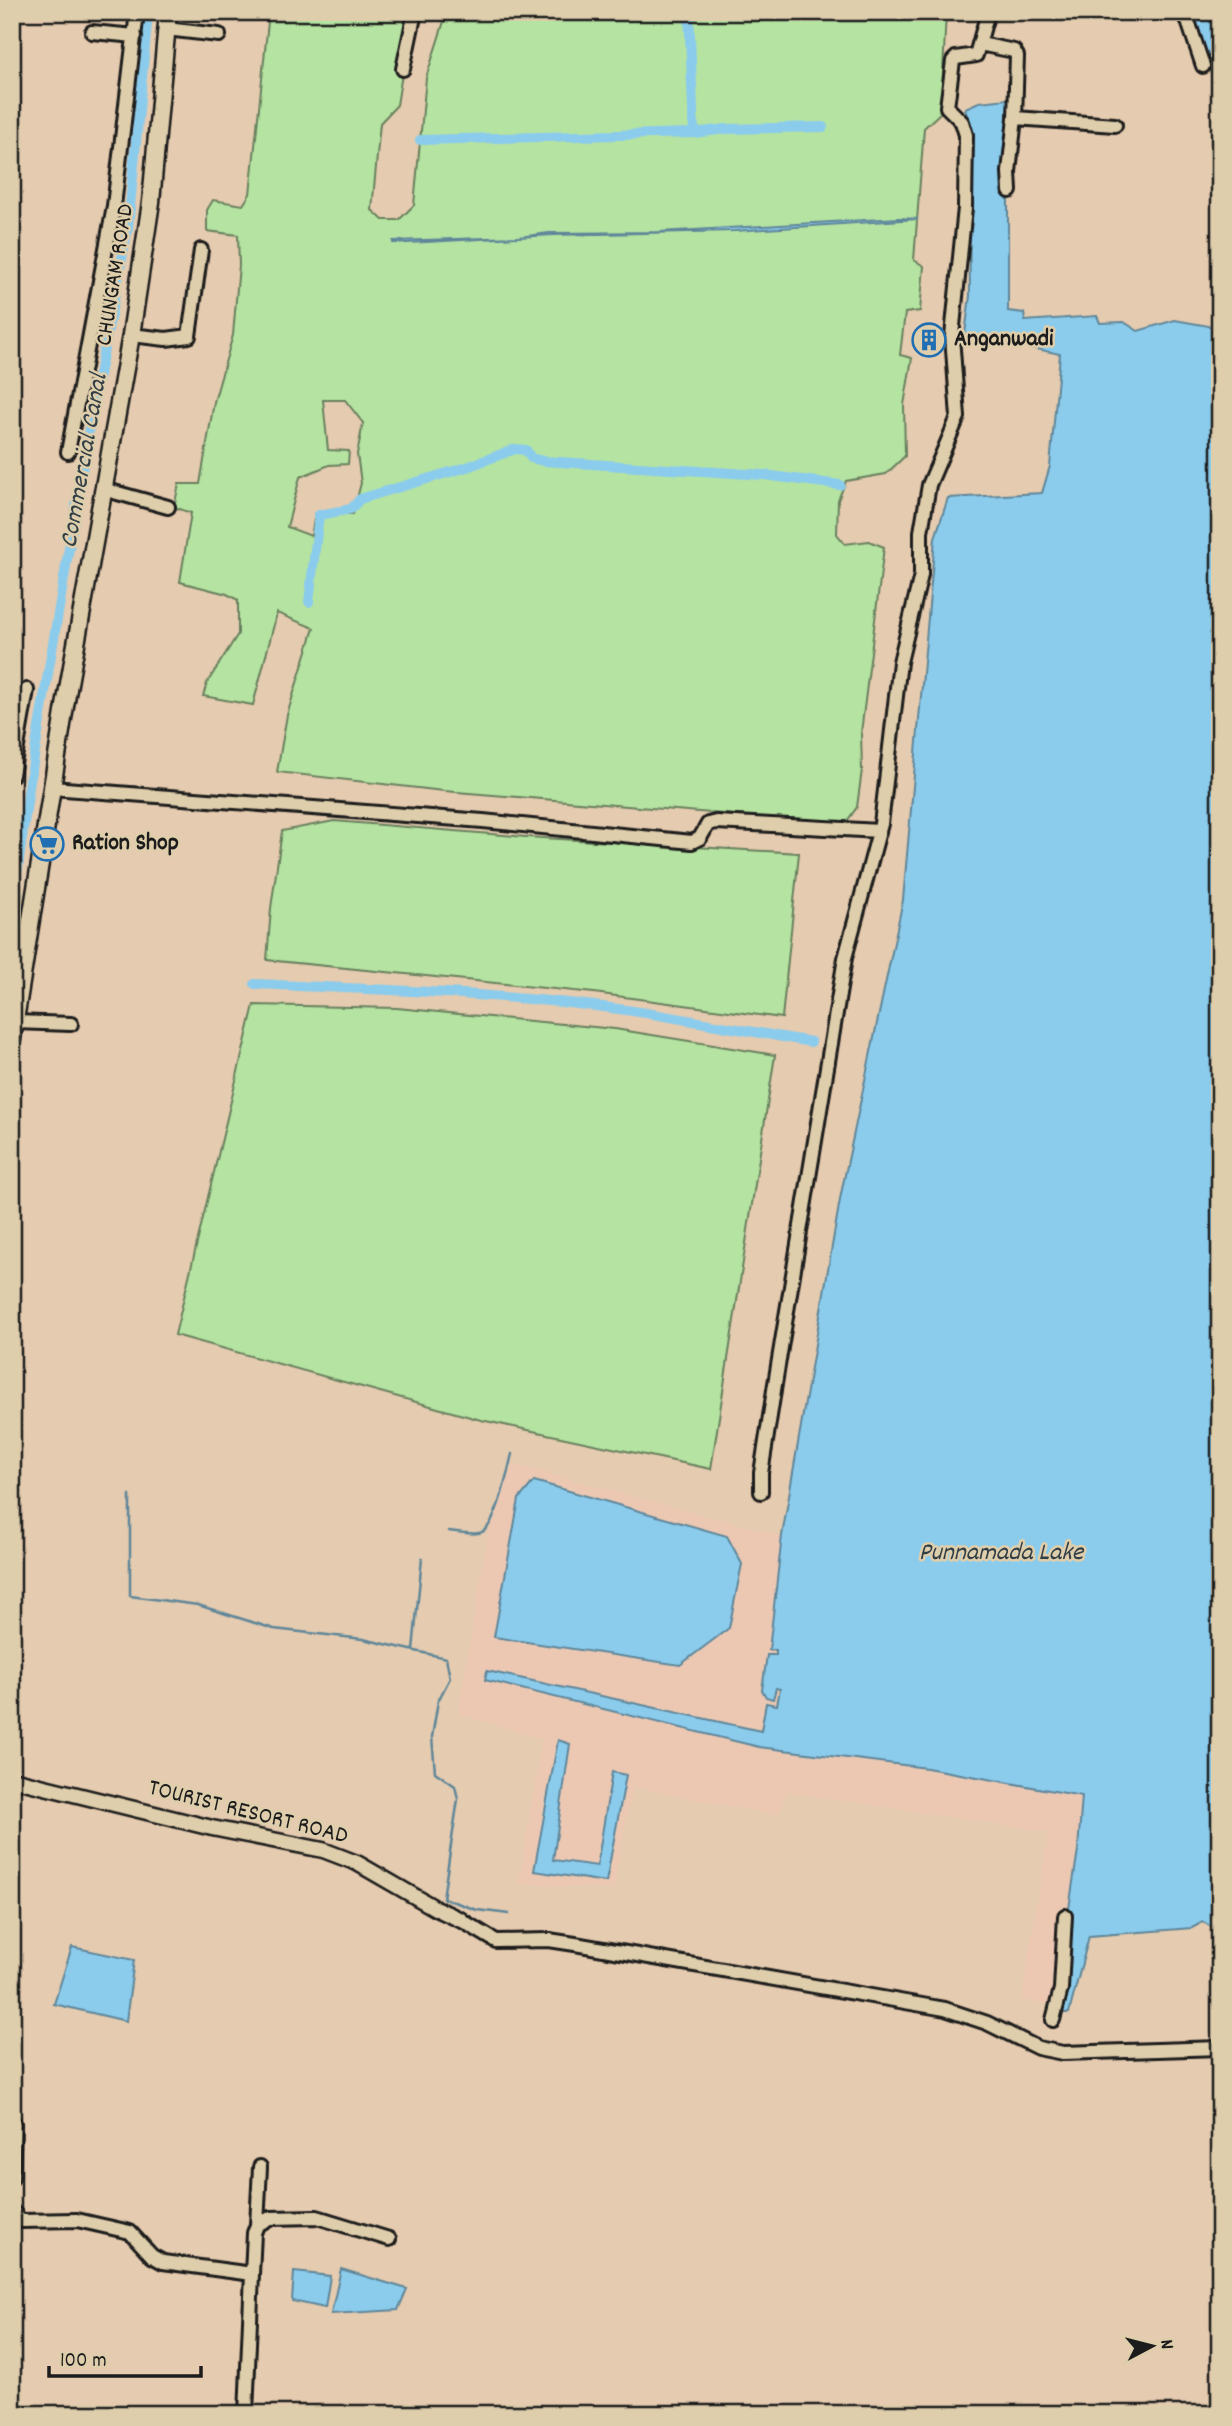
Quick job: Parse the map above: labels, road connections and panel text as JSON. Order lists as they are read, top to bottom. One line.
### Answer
{"streets":{"main road":["CHUNGAM ROAD"],"street":["TOURIST RESORT ROAD"]},"water":["Commercial Canal","Punnamada Lake"],"places":{"building":["Anganwadi"],"supermarket":["Ration Shop"]},"scale_bar":"100 m","north":"right"}
